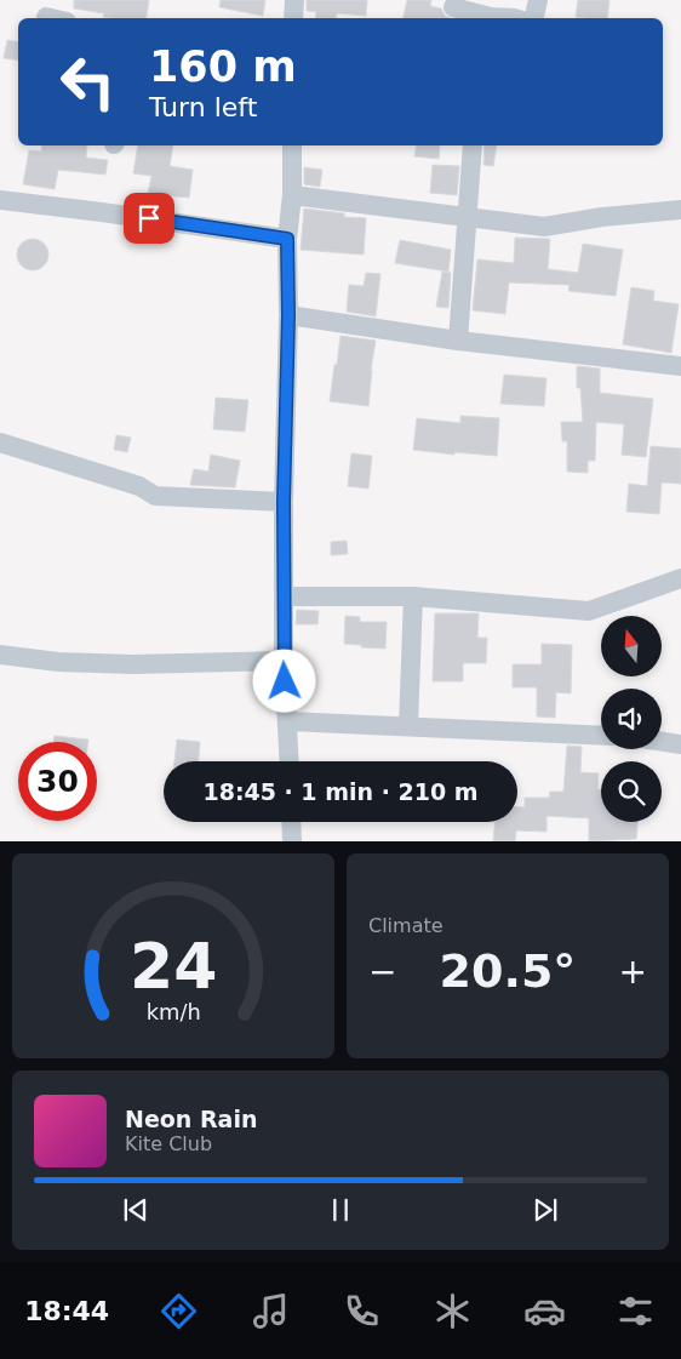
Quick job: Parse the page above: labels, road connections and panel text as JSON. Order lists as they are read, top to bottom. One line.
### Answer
{"north":"top","page":{"turn":["160 m","Turn left"],"limit":"30","trip":"18:45 · 1 min · 210 m","tile":"Climate","heat":["−","20.5°","+"],"song":["Neon Rain","Kite Club"],"tabs":"18:44","gauge":["24","km/h"]}}
